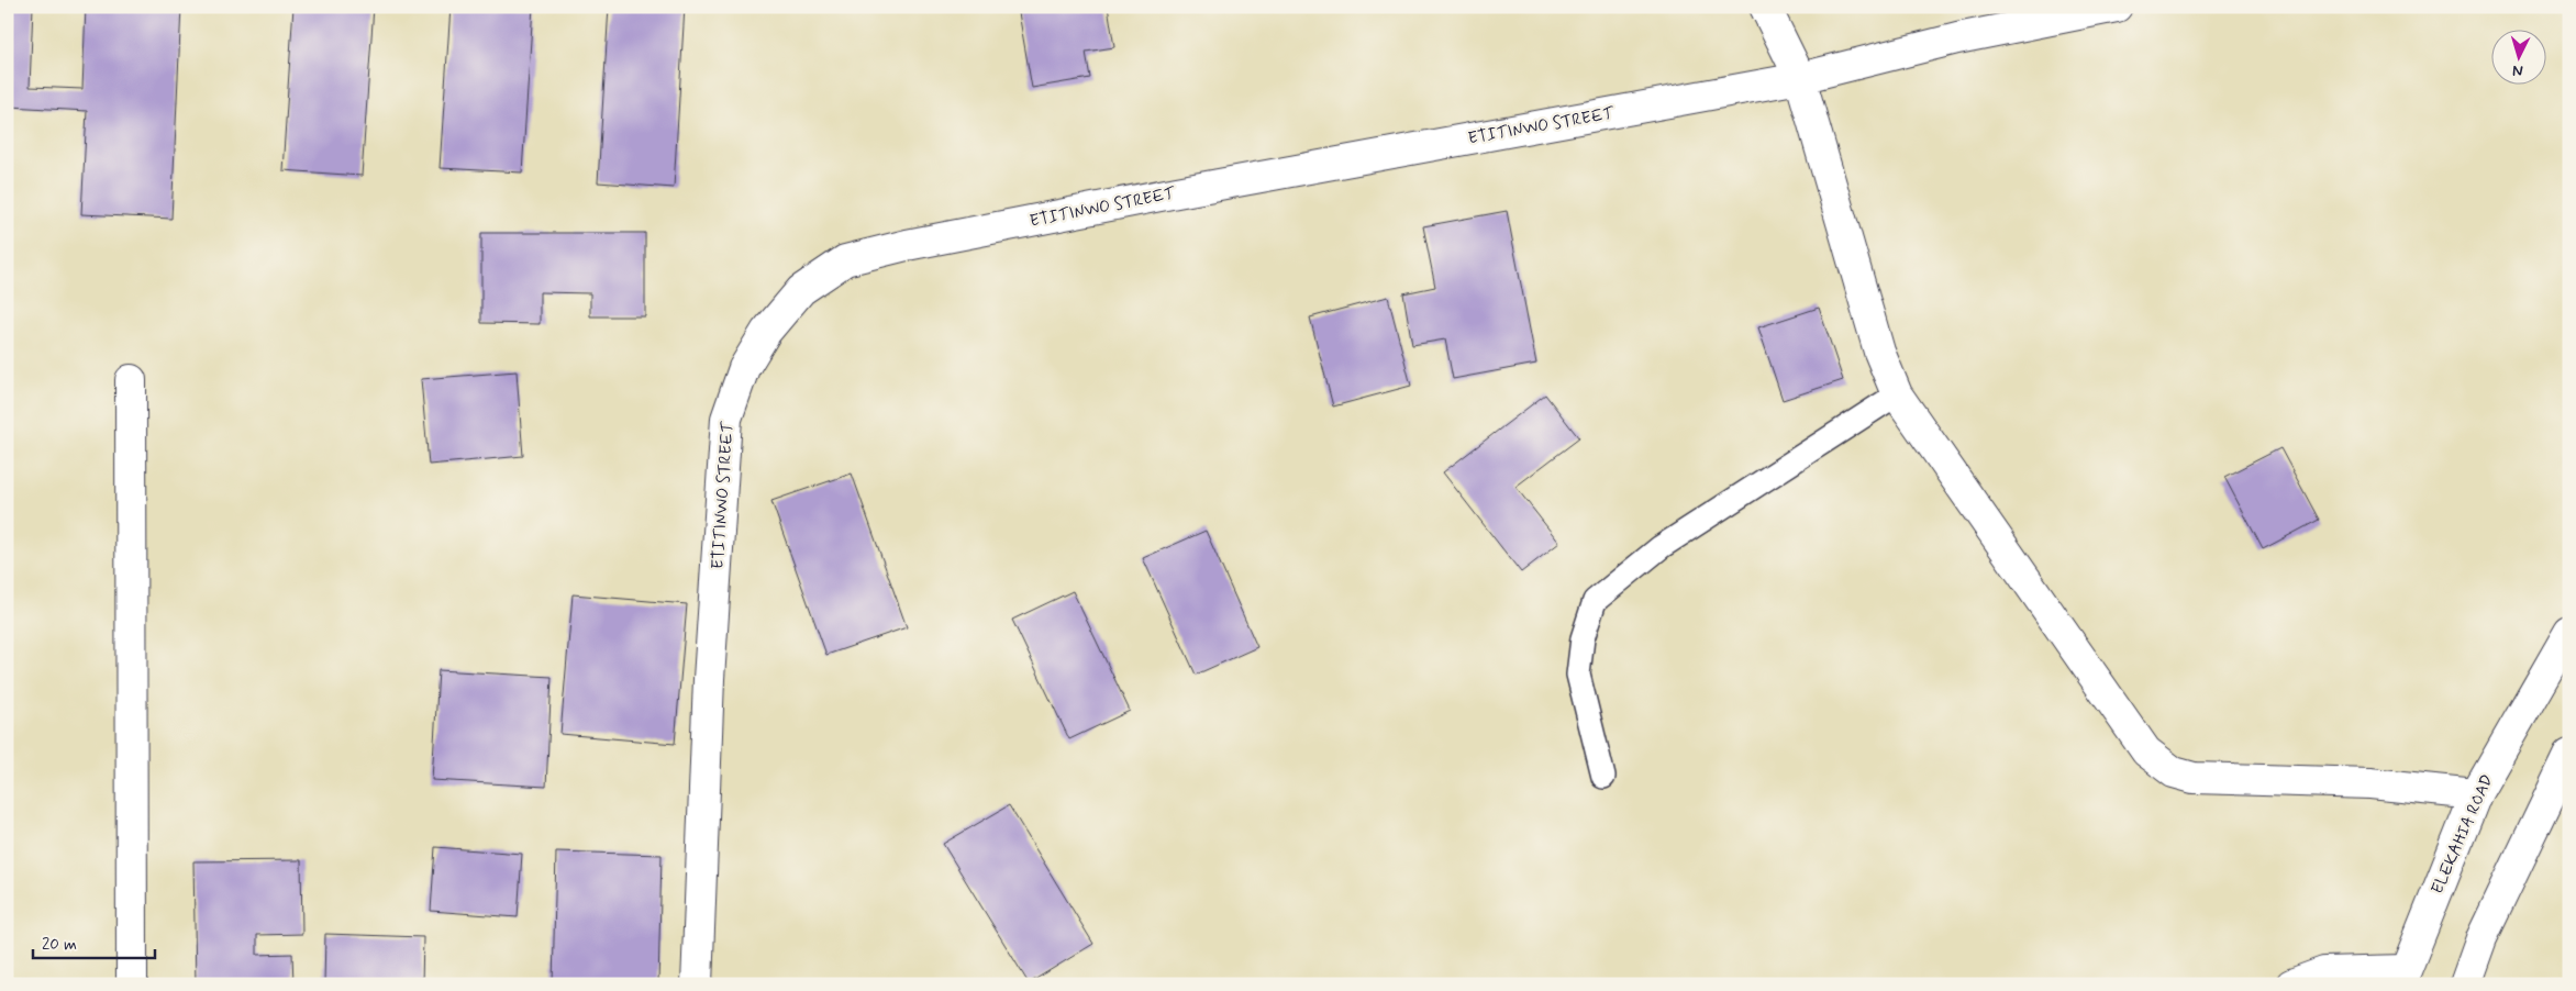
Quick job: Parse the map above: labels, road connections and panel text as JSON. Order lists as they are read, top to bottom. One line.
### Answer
{"streets":{"street":["ETITINWO STREET","ELEKAHIA ROAD"]},"scale_bar":"20 m","north":"bottom"}
